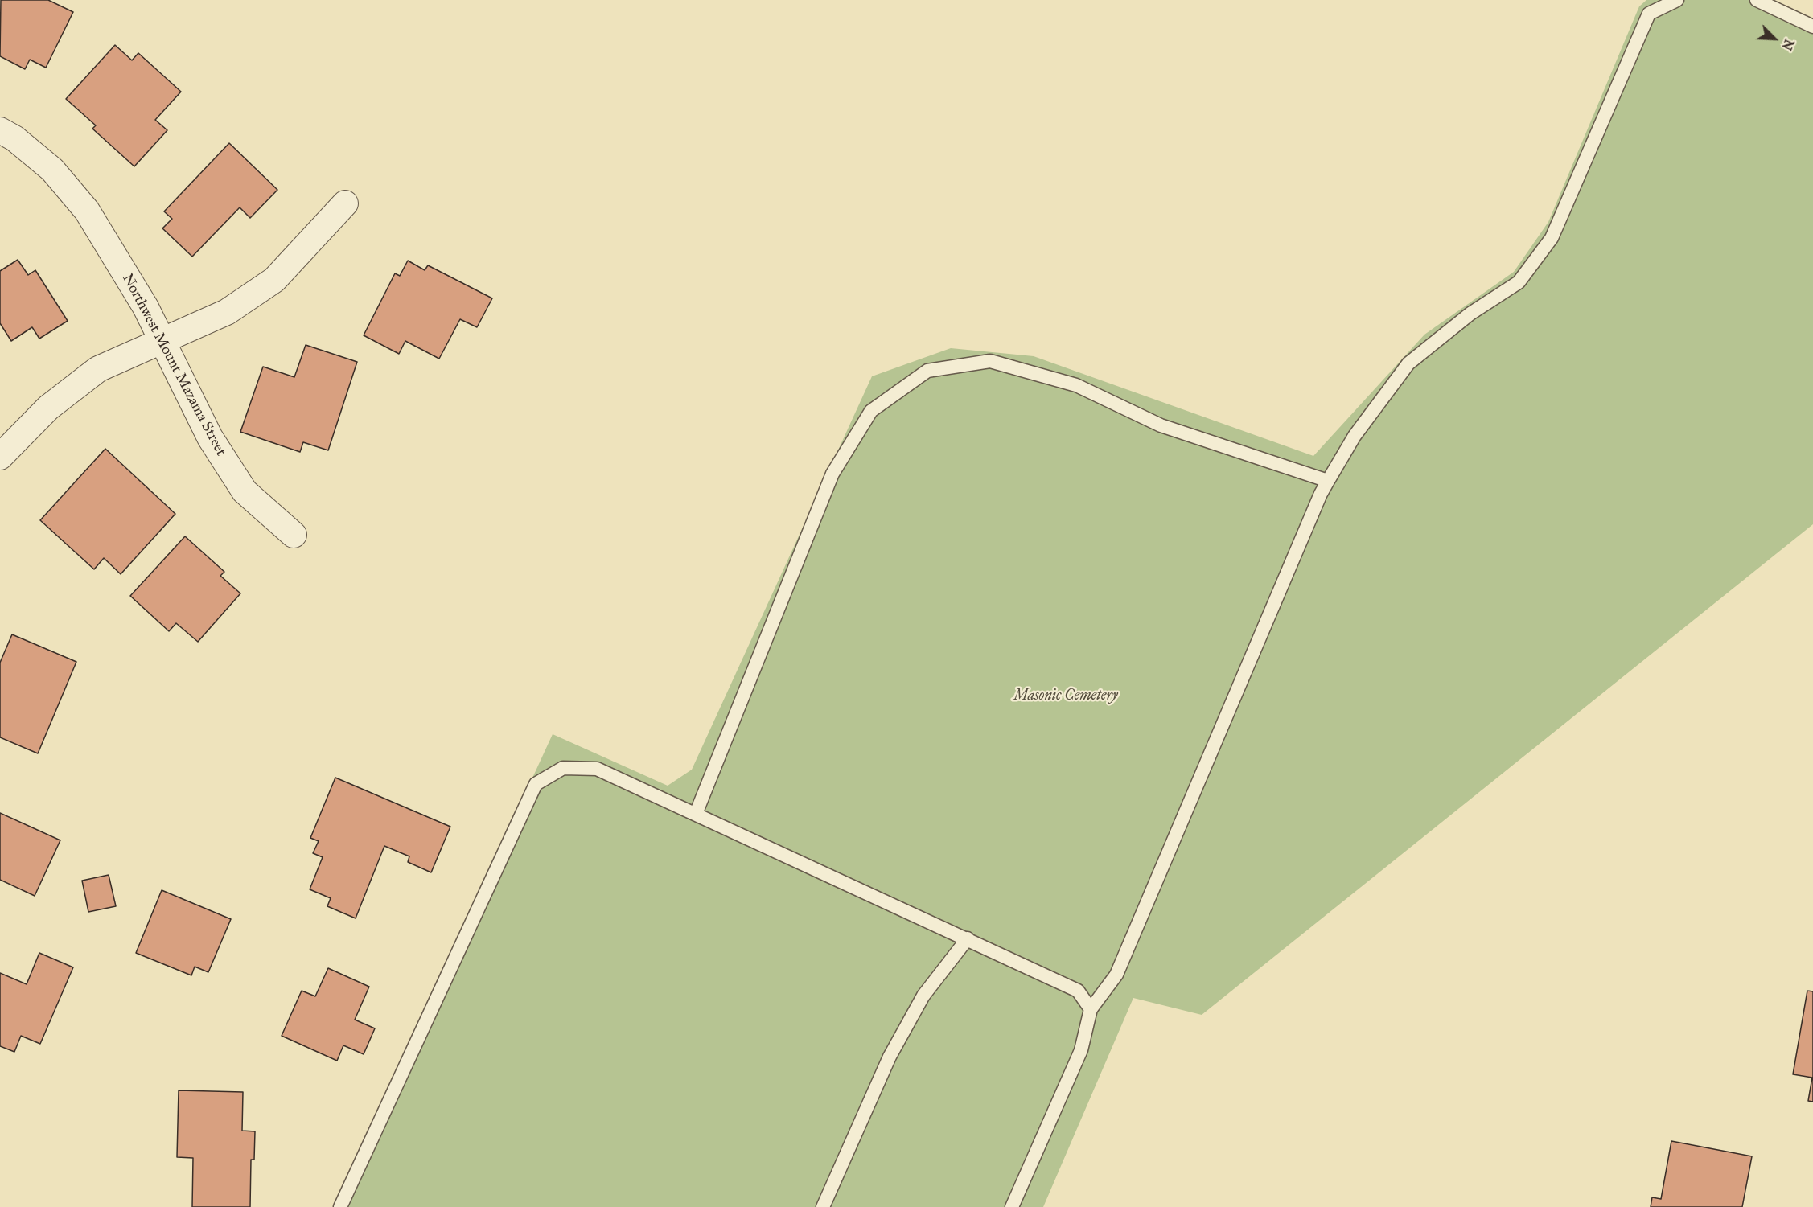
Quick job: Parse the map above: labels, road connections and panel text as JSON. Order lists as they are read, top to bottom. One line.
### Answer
{"streets":{"street":["Northwest Mount Mazama Street"]},"parks":["Masonic Cemetery"],"north":"bottom right"}
